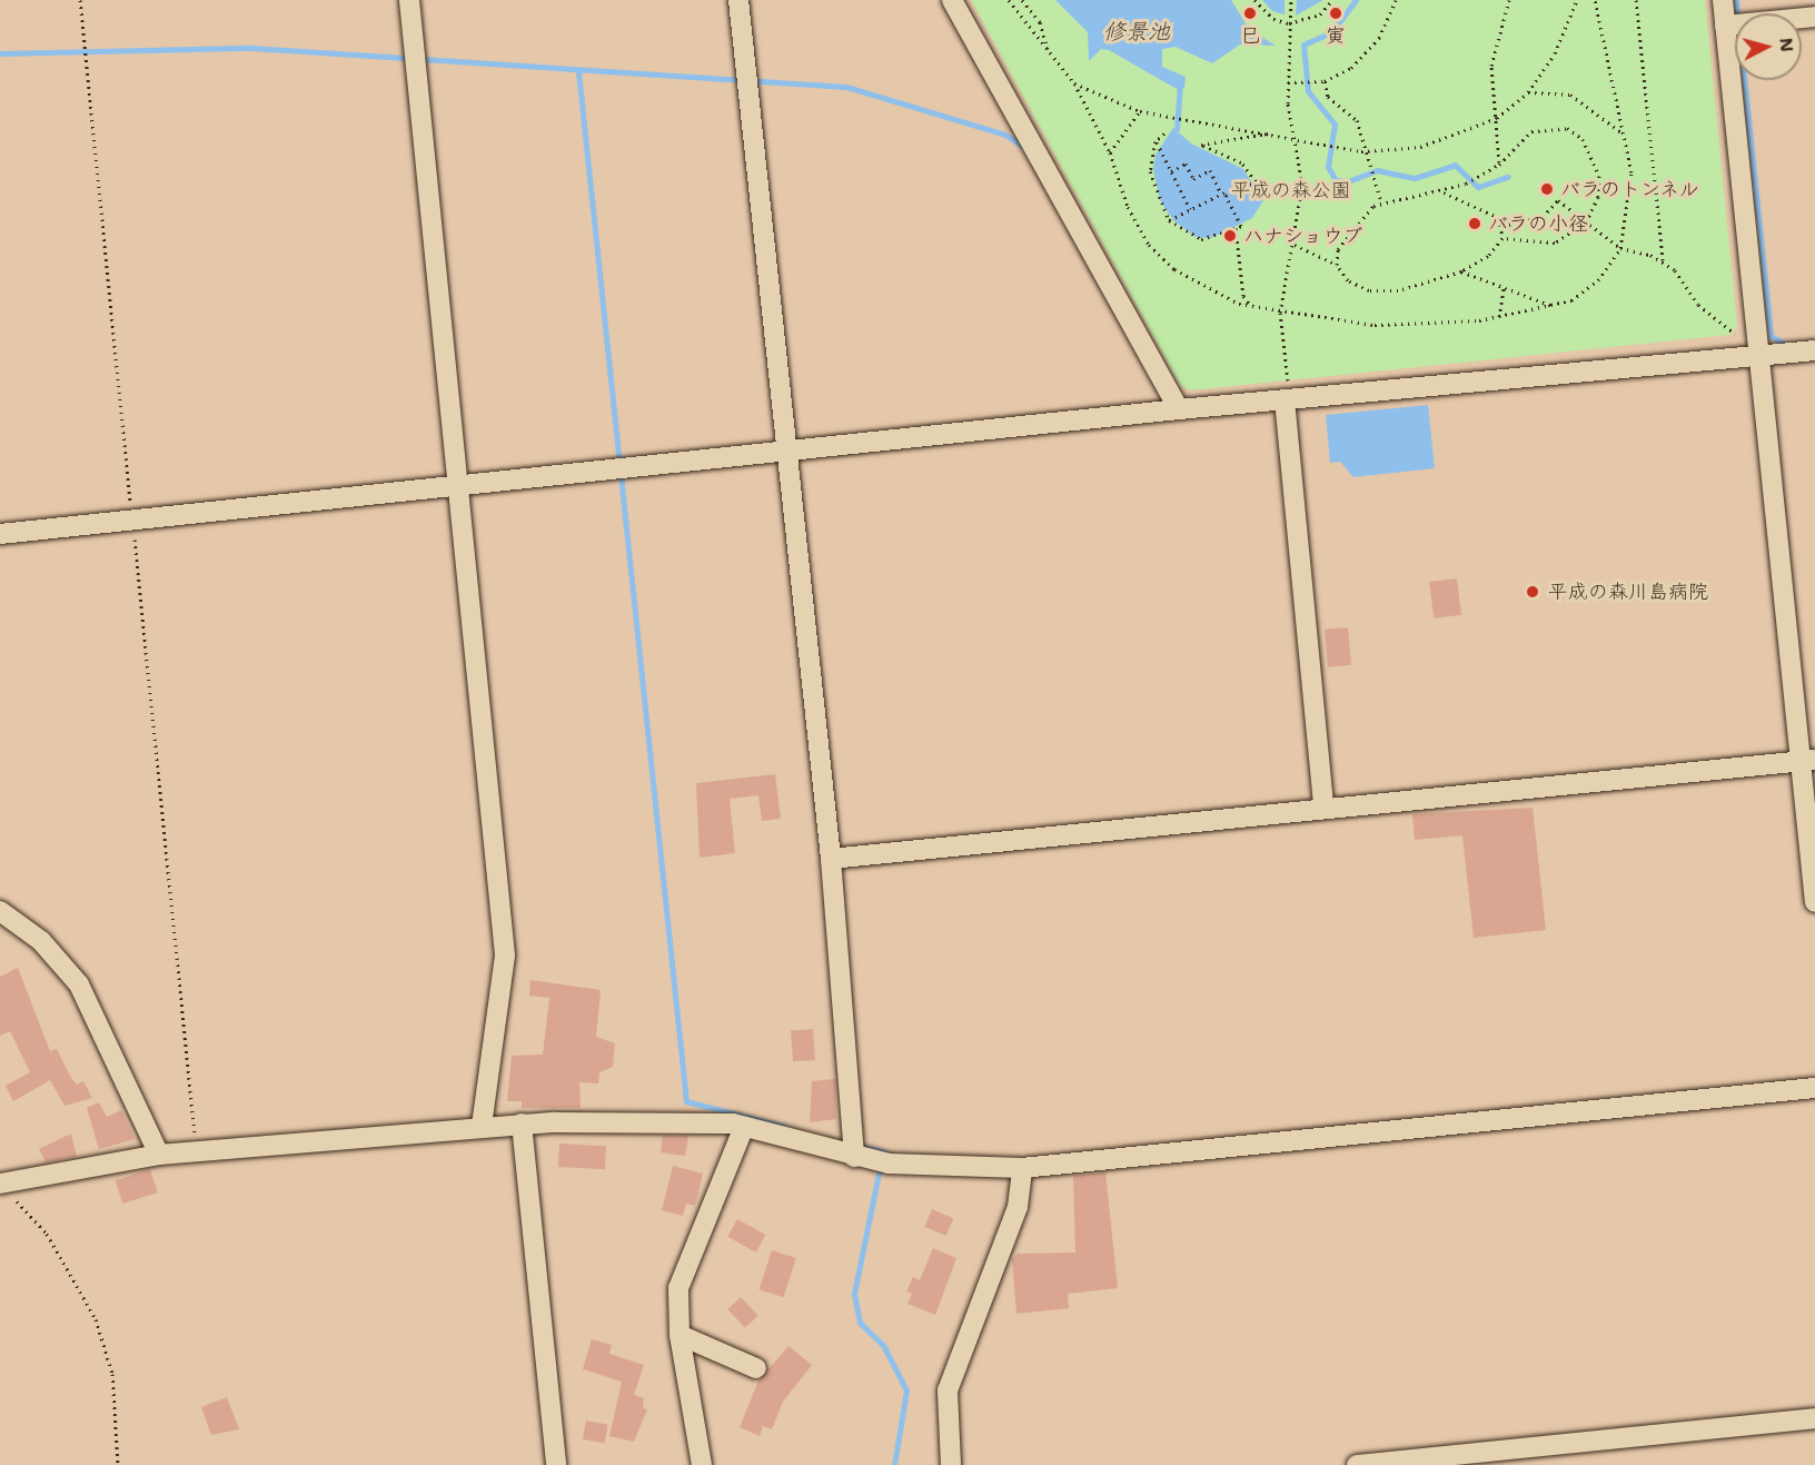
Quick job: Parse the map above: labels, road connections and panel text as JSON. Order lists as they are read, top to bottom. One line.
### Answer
{"water":["修景池"],"parks":["平成の森公園"],"places":["巳","寅","バラのトンネル","バラの小径","ハナショウブ","平成の森川島病院"],"north":"right"}
